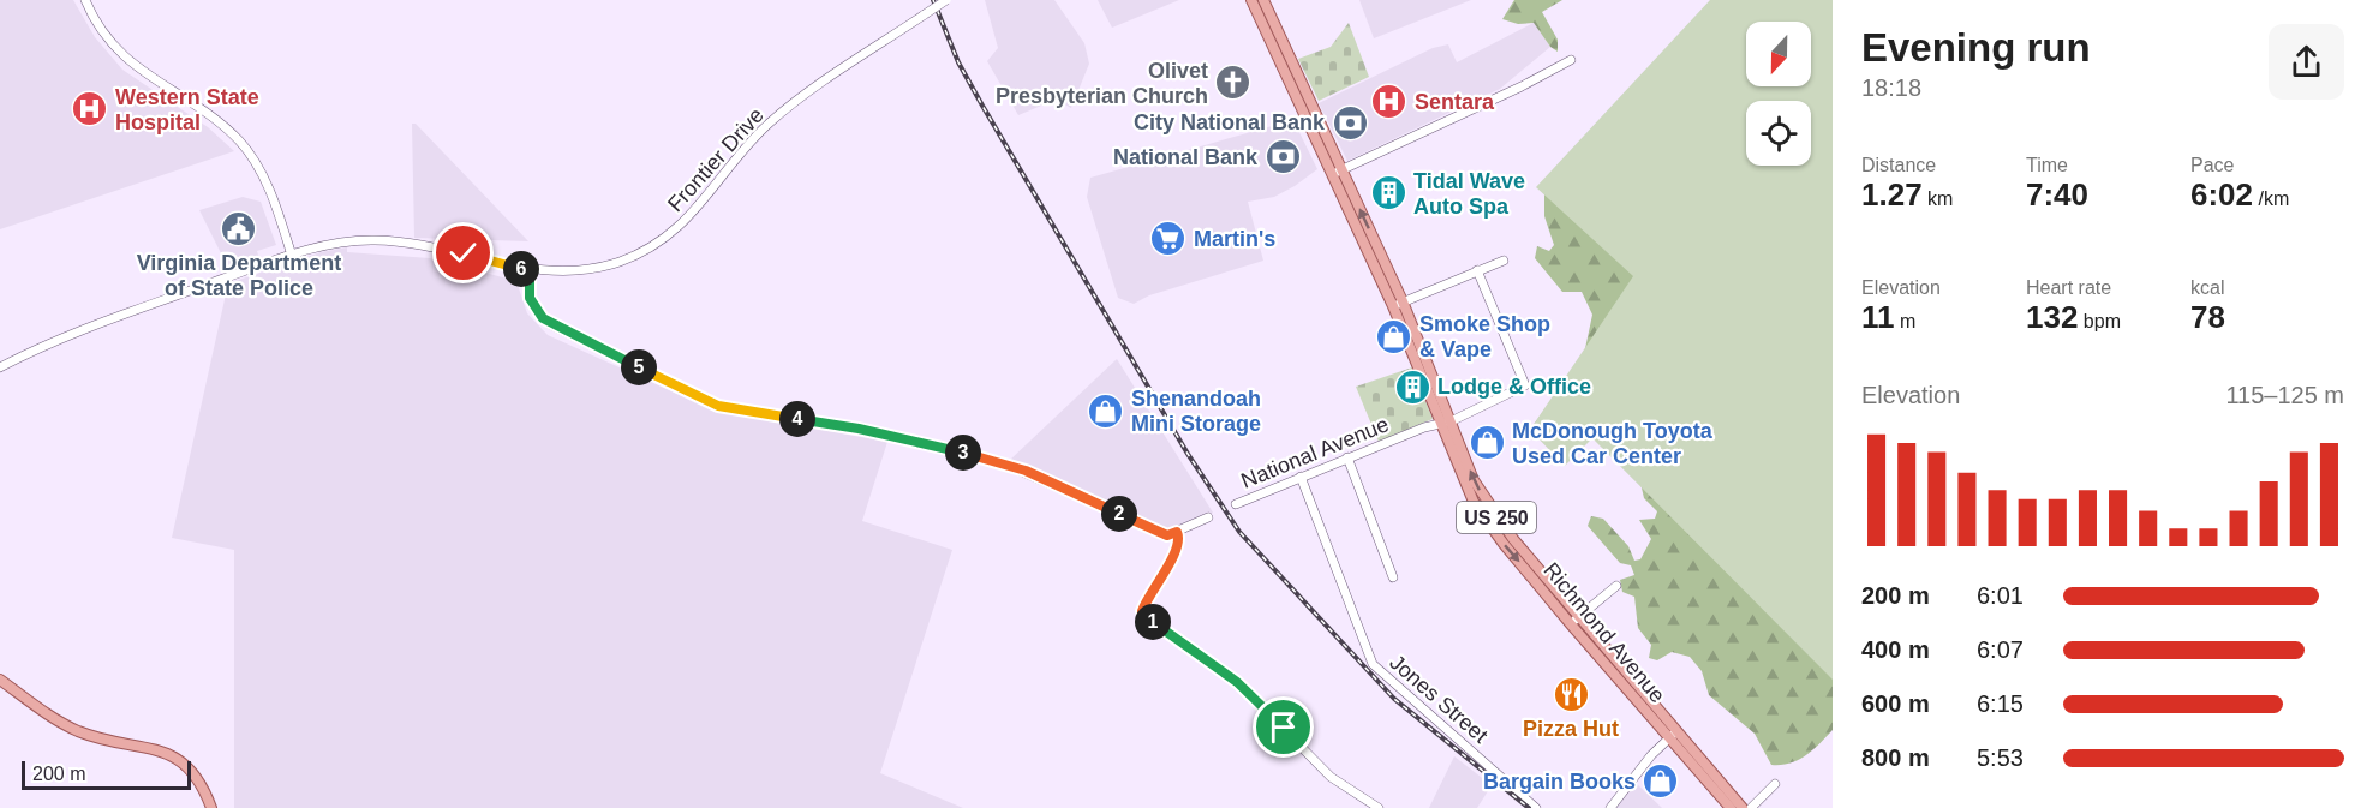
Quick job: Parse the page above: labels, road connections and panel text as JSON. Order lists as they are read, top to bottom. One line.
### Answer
{"streets":{"main road":["US 250","Richmond Avenue"],"street":["Frontier Drive","National Avenue","Jones Street"]},"crossings":[["National Avenue","Richmond Avenue"],["National Avenue","Jones Street"]],"places":{"church":["Olivet Presbyterian Church"],"hospital":["Sentara","Western State Hospital"],"bank":["City National Bank","National Bank"],"building":["Tidal Wave Auto Spa","Lodge & Office"],"public building":["Virginia Department of State Police"],"supermarket":["Martin's"],"shop":["Smoke Shop & Vape","Shenandoah Mini Storage","McDonough Toyota Used Car Center","Bargain Books"],"restaurant":["Pizza Hut"]},"scale_bar":"200 m","north":"bottom","page":{"heading":["Evening run","18:18"],"stats":[["Distance","1.27 km"],["Time","7:40"],["Pace","6:02 /km"],["Elevation","11 m"],["Heart rate","132 bpm"],["kcal","78"]],"pins":["6","5","4","3","2","1"],"chart":["Elevation","115–125 m"],"list":[{"name":"200 m","note":"6:01"},{"name":"400 m","note":"6:07"},{"name":"600 m","note":"6:15"},{"name":"800 m","note":"5:53"}],"scale":"200 m"}}
